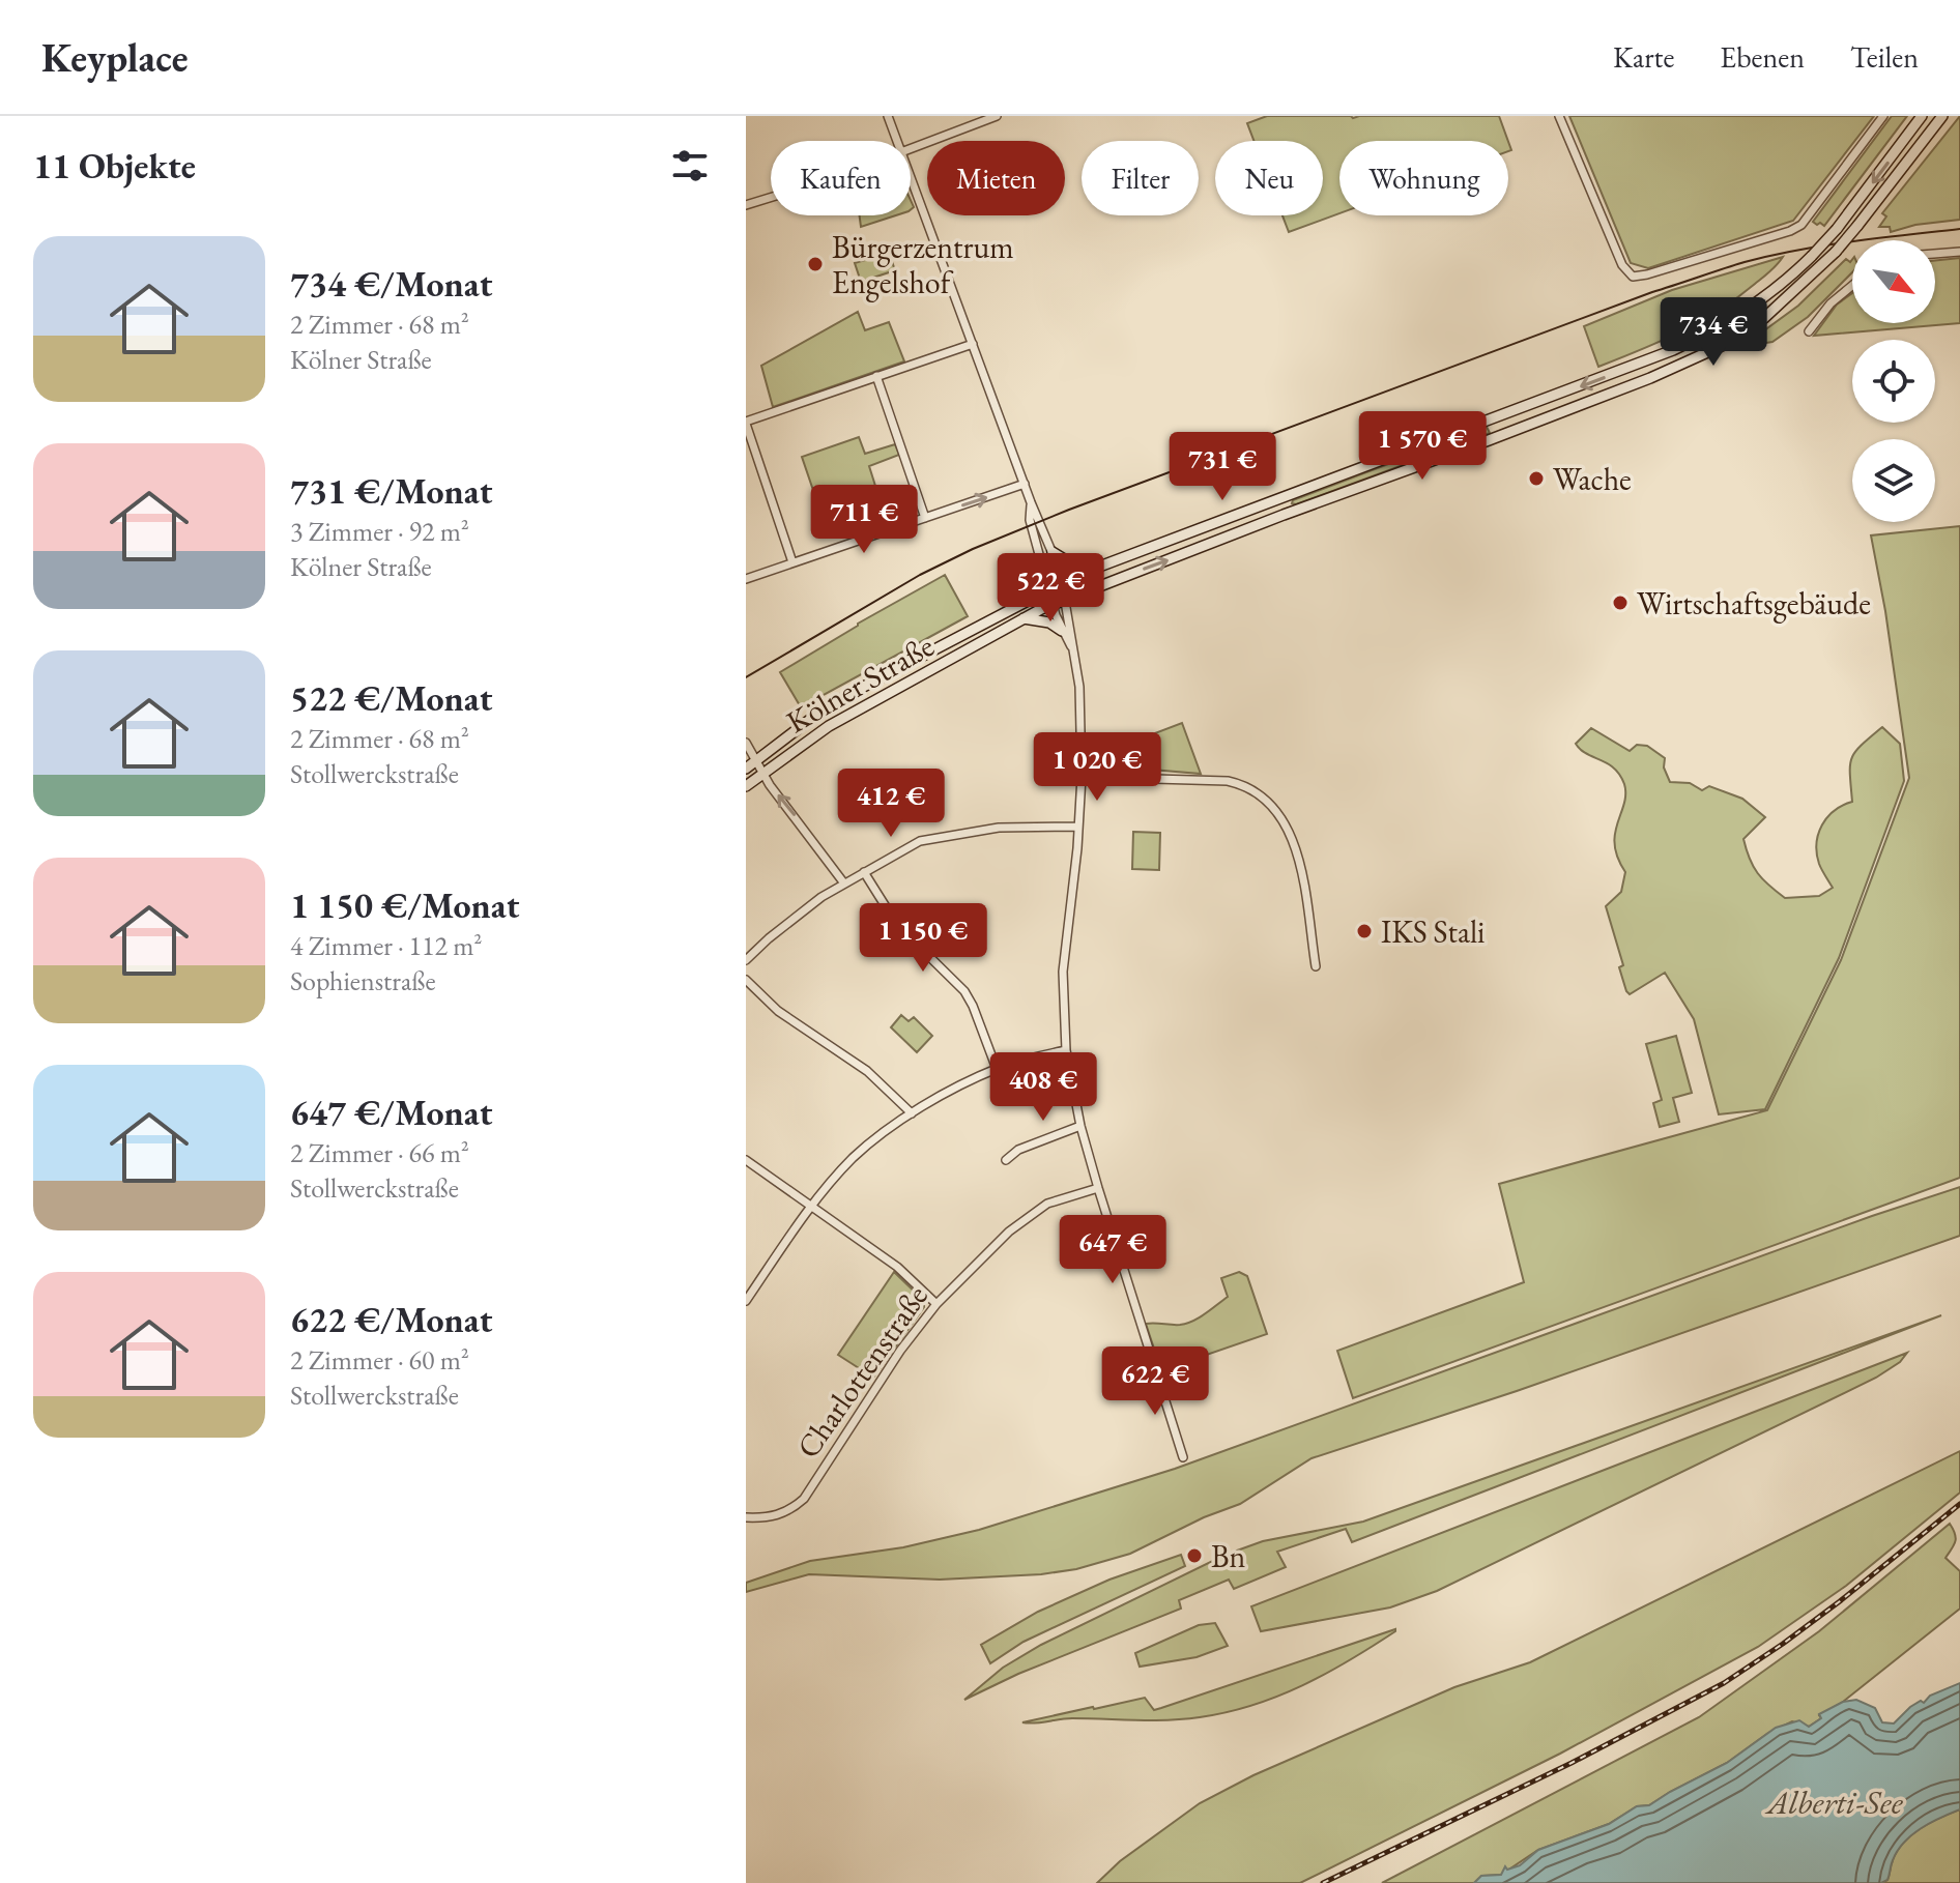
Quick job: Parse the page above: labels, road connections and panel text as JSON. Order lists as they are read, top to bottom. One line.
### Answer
{"streets":{"main road":["Kölner Straße"],"street":["Charlottenstraße"]},"water":["Alberti-See"],"places":["Bürgerzentrum Engelshof","Wache","Wirtschaftsgebäude","IKS Stali","Bn"],"north":"bottom right","page":{"header":"Keyplace","nav":["Karte","Ebenen","Teilen"],"heading":"11 Objekte","chip":["Kaufen","Mieten","Filter","Neu","Wohnung"],"list":[{"name":"734 €/Monat","note":"2 Zimmer · 68 m² · Kölner Straße"},{"name":"731 €/Monat","note":"3 Zimmer · 92 m² · Kölner Straße"},{"name":"522 €/Monat","note":"2 Zimmer · 68 m² · Stollwerckstraße"},{"name":"1 150 €/Monat","note":"4 Zimmer · 112 m² · Sophienstraße"},{"name":"647 €/Monat","note":"2 Zimmer · 66 m² · Stollwerckstraße"},{"name":"622 €/Monat","note":"2 Zimmer · 60 m² · Stollwerckstraße"}],"price":["734 €","1 570 €","731 €","711 €","522 €","1 020 €","412 €","1 150 €","408 €","647 €","622 €"]}}
